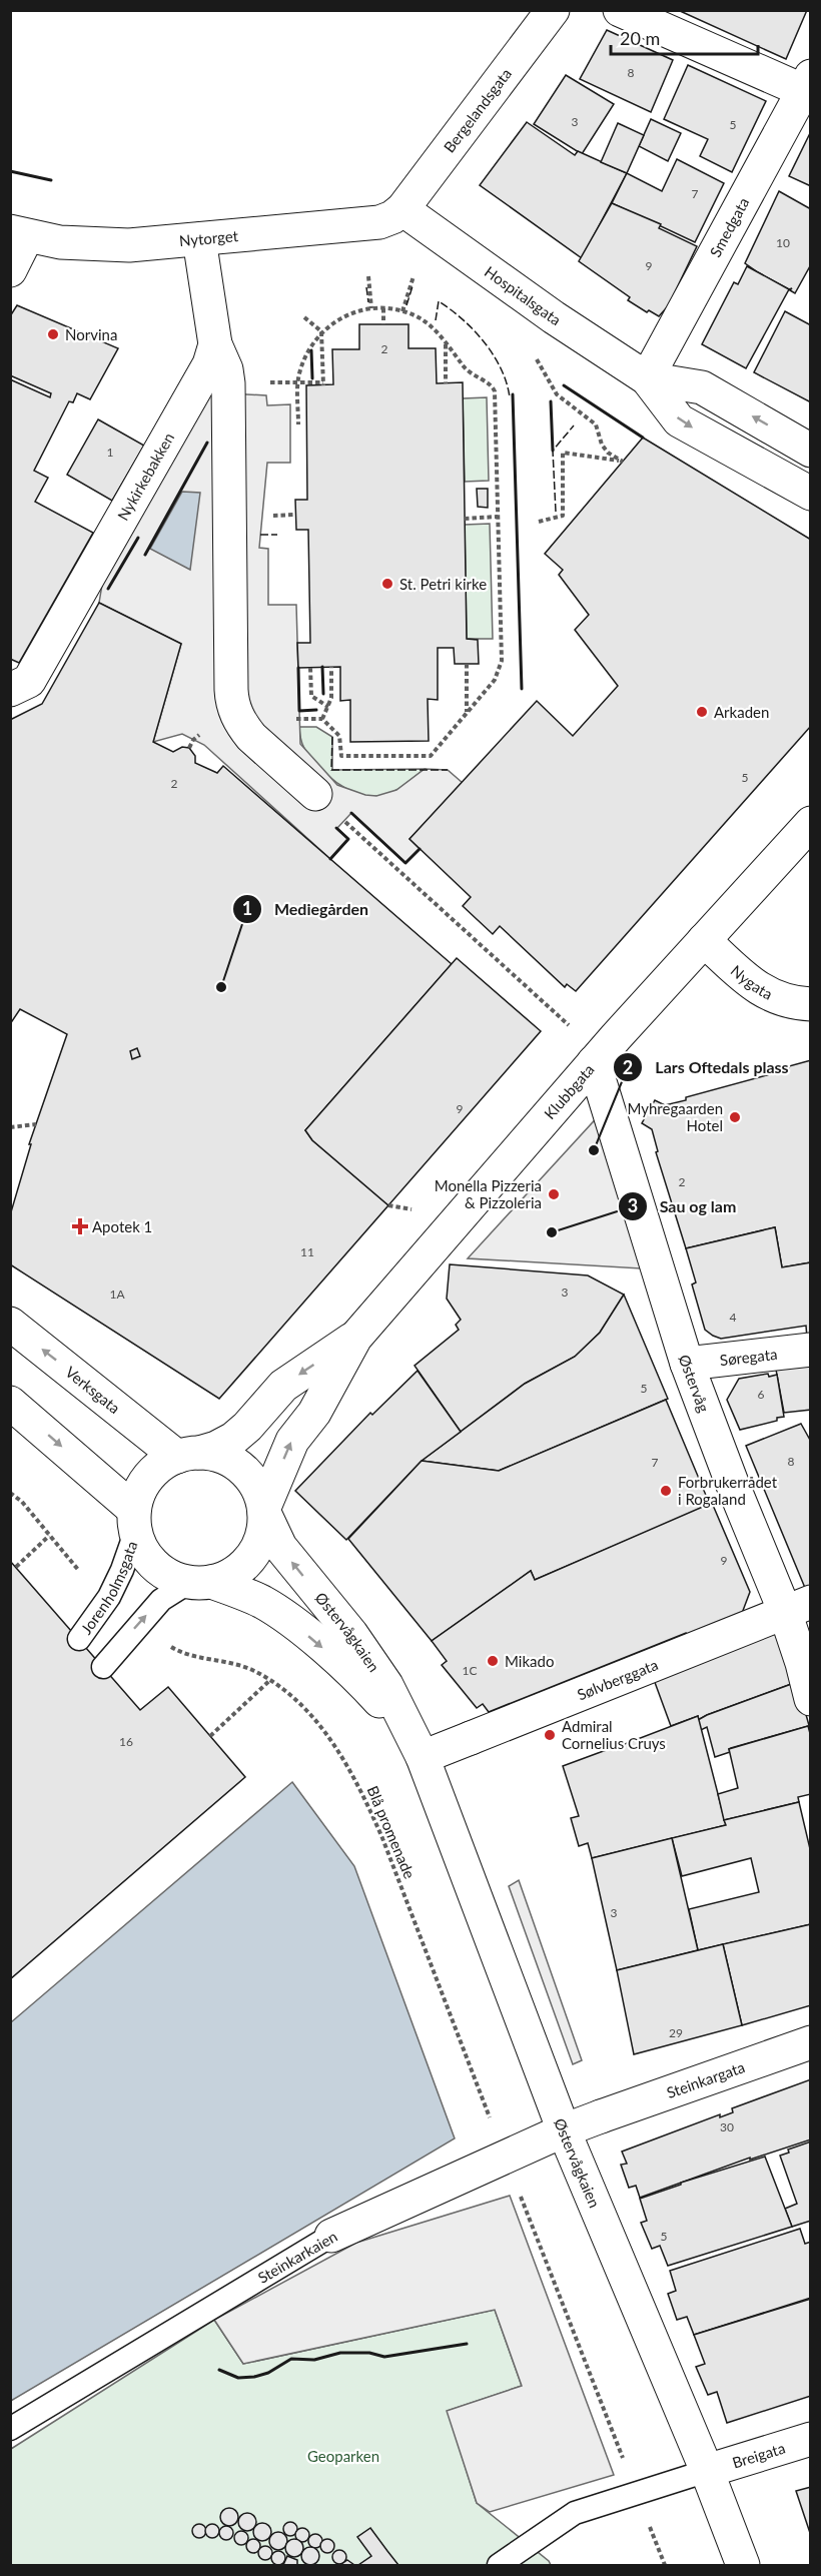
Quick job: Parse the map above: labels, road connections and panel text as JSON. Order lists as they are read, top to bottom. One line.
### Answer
{"streets":{"street":["Bergelandsgata","Smedgata","Nytorget","Hospitalsgata","Nykirkebakken","Nygata","Klubbgata","Søregata","Østervåg","Verksgata","Østervågkaien","Sølvberggata","Steinkargata","Steinkarkaien","Breigata"],"lane":["Jorenholmsgata"],"path":["Blå promenade"]},"crossings":[["Bergelandsgata","Nytorget"],["Bergelandsgata","Hospitalsgata"],["Smedgata","Hospitalsgata"],["Nytorget","Hospitalsgata"],["Nytorget","Nykirkebakken"],["Nygata","Klubbgata"],["Klubbgata","Østervåg"],["Klubbgata","Verksgata"],["Klubbgata","Jorenholmsgata"],["Klubbgata","Østervågkaien"],["Søregata","Østervåg"],["Østervåg","Sølvberggata"],["Verksgata","Jorenholmsgata"],["Verksgata","Østervågkaien"],["Jorenholmsgata","Østervågkaien"],["Østervågkaien","Sølvberggata"],["Østervågkaien","Steinkarkaien"],["Østervågkaien","Breigata"],["Steinkargata","Steinkarkaien"]],"parks":["Geoparken"],"places":{"other":["Norvina","St. Petri kirke","Arkaden","Mediegården","Myhregaarden Hotel","Lars Oftedals plass","Monella Pizzeria & Pizzoleria","Sau og lam","Forbrukerrådet i Rogaland","Mikado","Admiral Cornelius Cruys"],"health":["Apotek 1"]},"house_numbers":["8","3","5","7","10","9","2","1","5","2","9","2","11","3","1A","4","5","6","8","7","9","1C","16","3","29","30","5"],"scale_bar":"20 m"}
